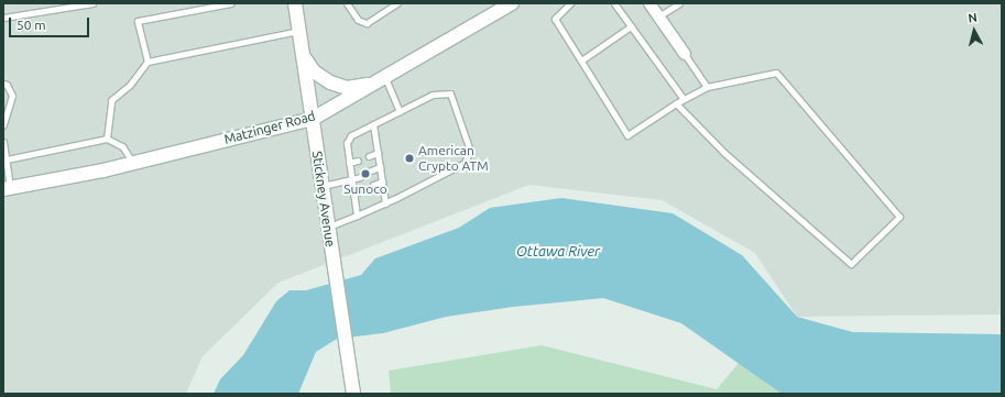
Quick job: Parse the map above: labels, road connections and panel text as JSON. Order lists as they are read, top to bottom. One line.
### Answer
{"streets":{"street":["Matzinger Road","Stickney Avenue"]},"crossings":[["Matzinger Road","Stickney Avenue"]],"water":["Ottawa River"],"places":["American Crypto ATM","Sunoco"],"scale_bar":"50 m","north":"top"}
